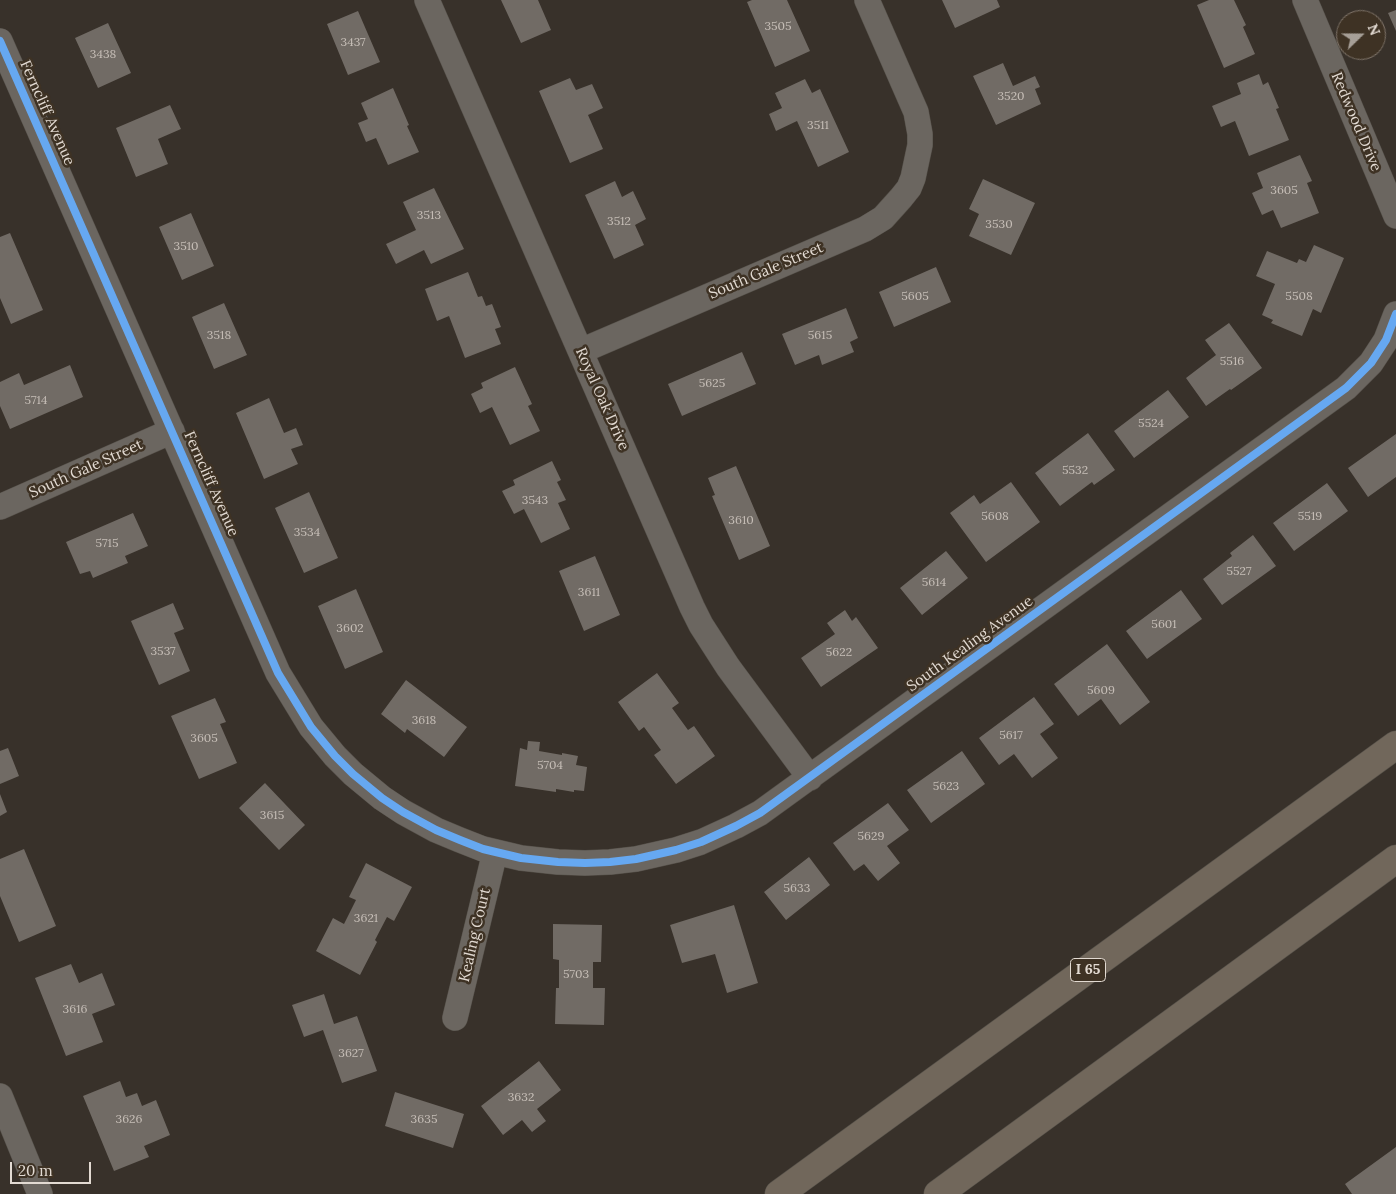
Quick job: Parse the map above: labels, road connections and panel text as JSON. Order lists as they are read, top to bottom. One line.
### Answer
{"streets":{"highway":["I 65"],"street":["Ferncliff Avenue","Redwood Drive","South Gale Street","Royal Oak Drive","South Kealing Avenue","Kealing Court"]},"crossings":[["Ferncliff Avenue","South Gale Street"],["Ferncliff Avenue","South Kealing Avenue"],["Ferncliff Avenue","Kealing Court"],["South Gale Street","Royal Oak Drive"],["Royal Oak Drive","South Kealing Avenue"],["South Kealing Avenue","Kealing Court"]],"house_numbers":["3505","3437","3438","3520","3511","3605","3513","3512","3530","3510","5605","5508","3518","5615","5516","5625","5714","5524","5532","3543","5608","5519","3610","3534","5715","5527","5614","3611","5601","3602","3537","5622","5609","3618","5617","3605","5704","5623","3615","5629","5633","3621","5703","3616","3627","3632","3626","3635"],"scale_bar":"20 m","north":"right"}
